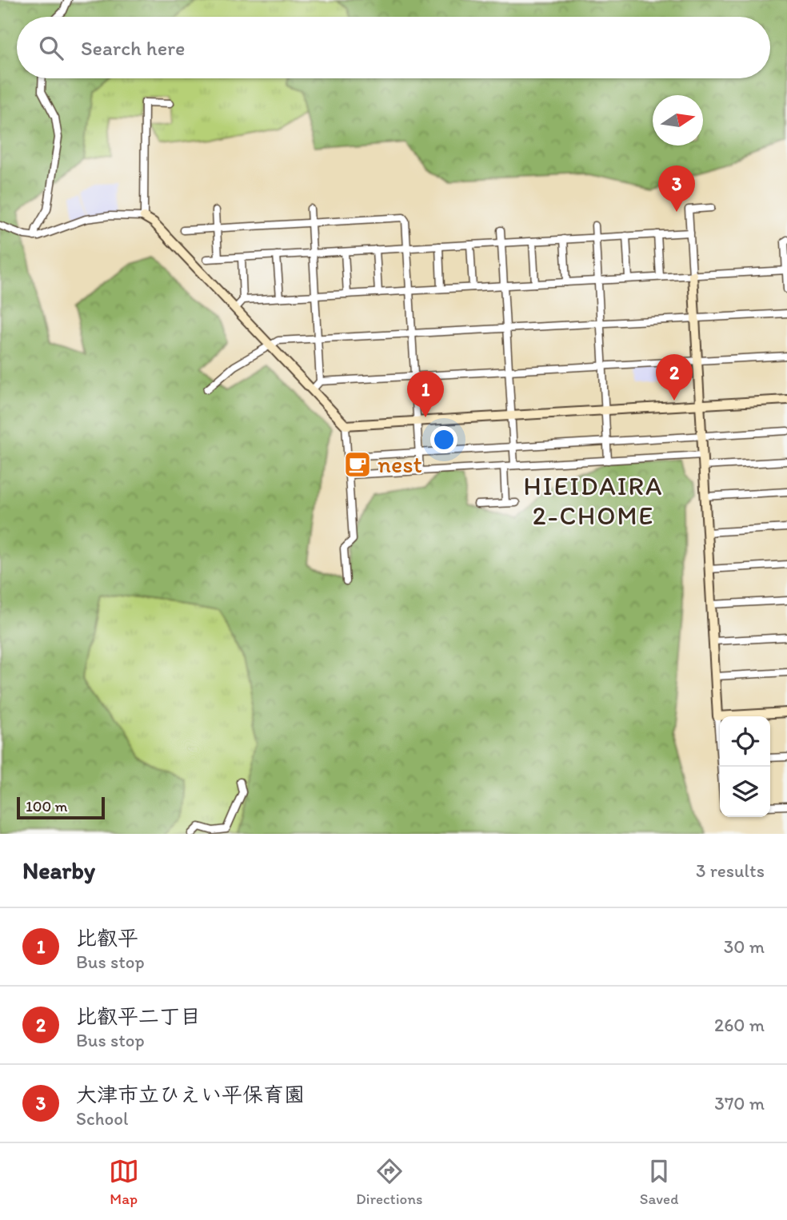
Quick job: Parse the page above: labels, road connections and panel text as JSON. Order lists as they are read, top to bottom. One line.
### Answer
{"districts":["HIEIDAIRA 2-CHOME"],"places":{"cafe":["nest"]},"scale_bar":"100 m","north":"right","page":{"search":"Search here","pins":["3","2","1"],"scale":"100 m","heading":["Nearby","3 results"],"list":[{"mark":"1","name":"比叡平","note":"Bus stop","value":"30 m"},{"mark":"2","name":"比叡平二丁目","note":"Bus stop","value":"260 m"},{"mark":"3","name":"大津市立ひえい平保育園","note":"School","value":"370 m"}],"nav":["Map","Directions","Saved"]}}
